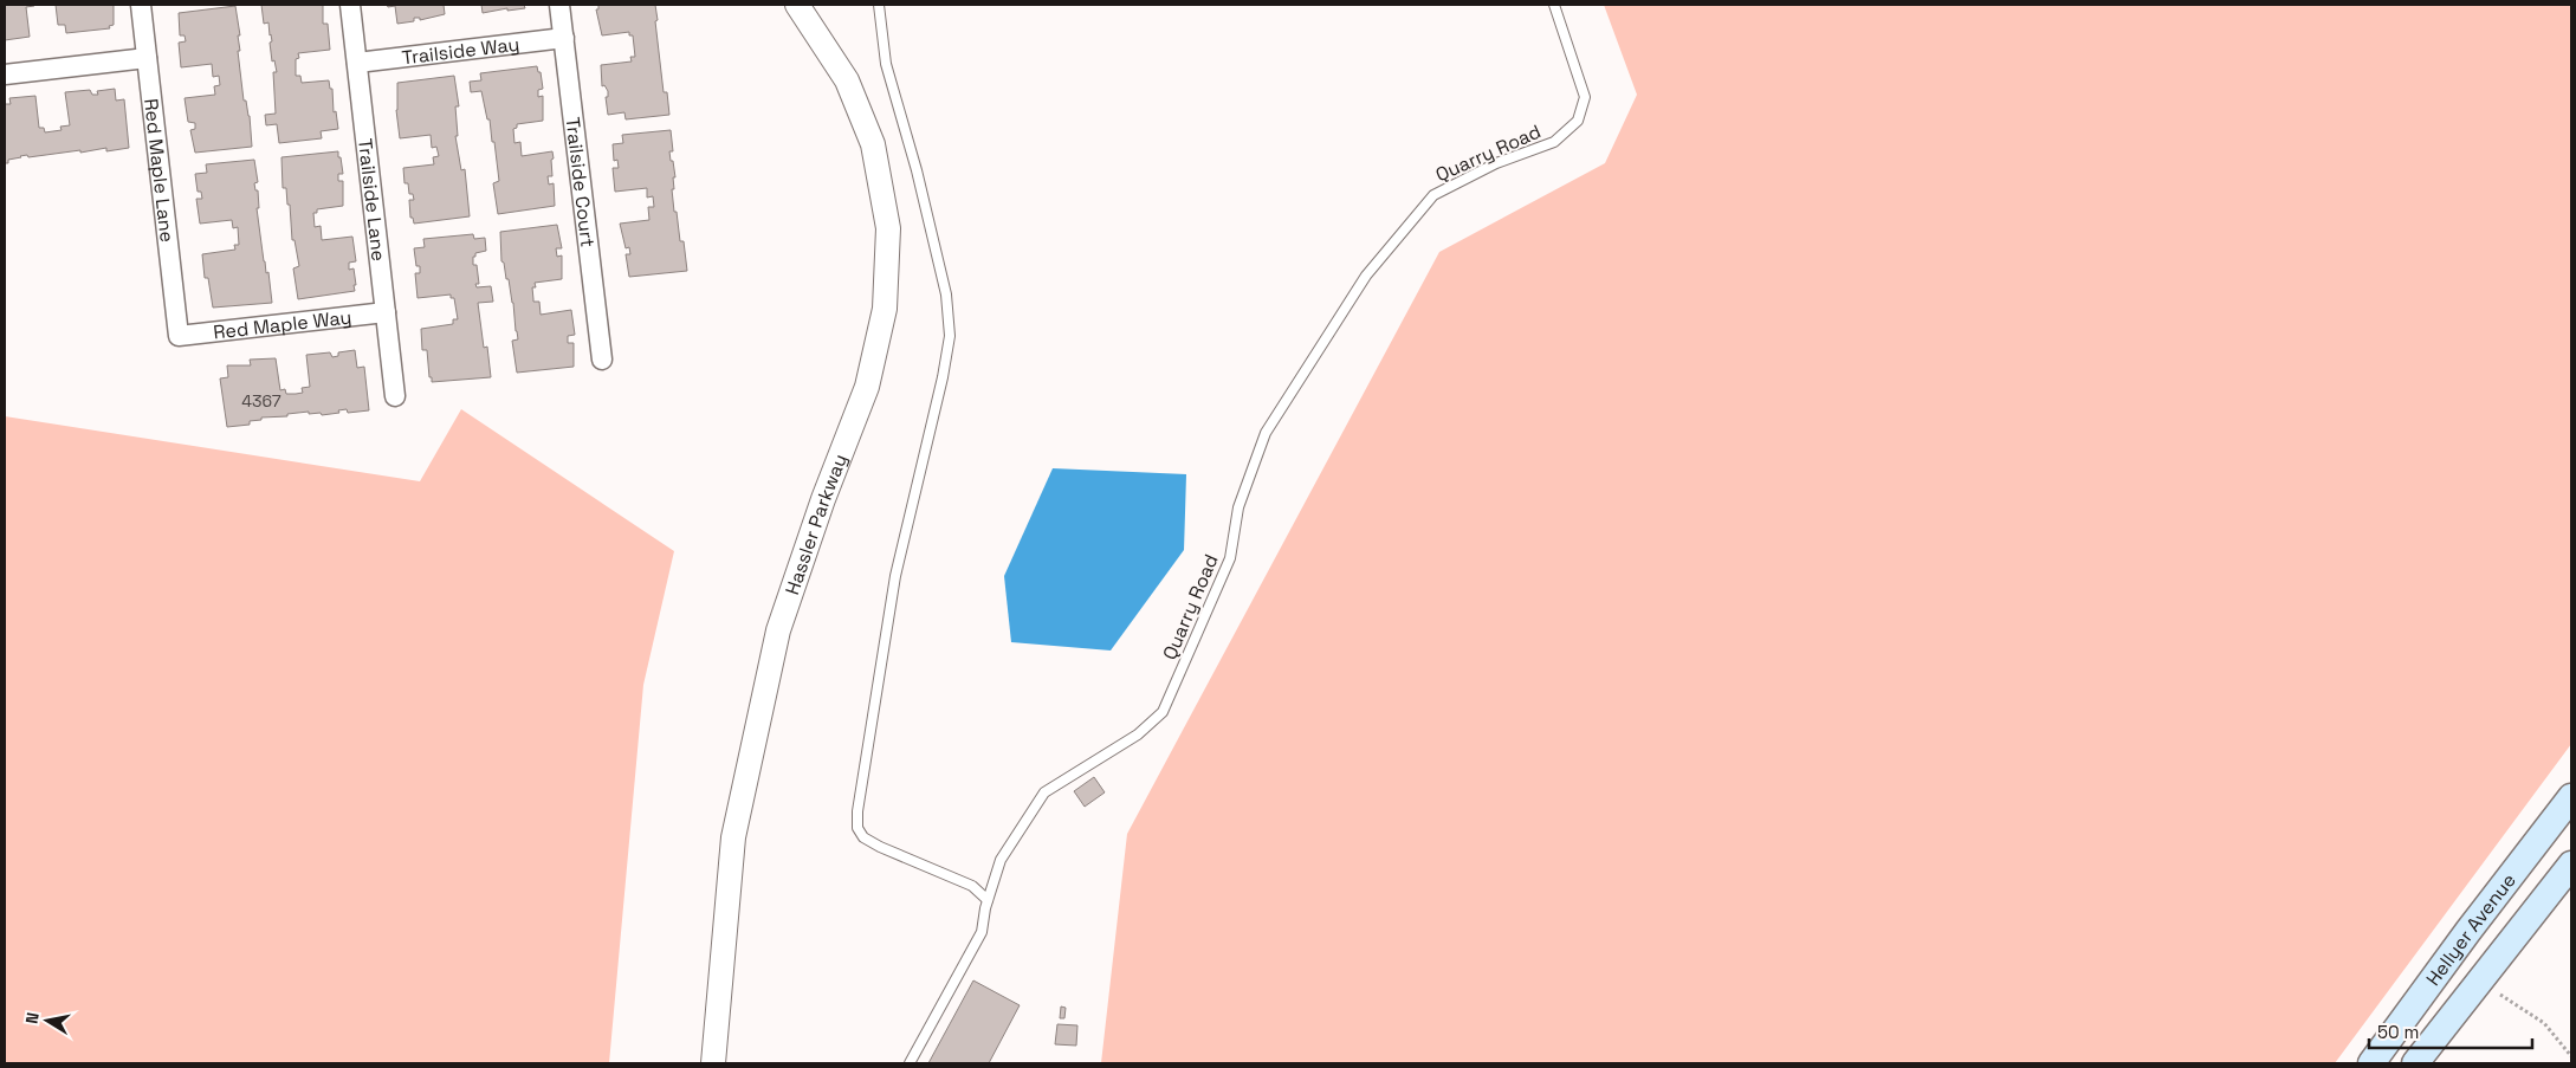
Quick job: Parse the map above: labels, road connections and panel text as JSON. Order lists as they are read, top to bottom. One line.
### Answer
{"streets":{"main road":["Hellyer Avenue"],"street":["Trailside Way","Red Maple Lane","Trailside Court","Trailside Lane","Red Maple Way","Hassler Parkway"],"lane":["Quarry Road"]},"crossings":[["Trailside Way","Trailside Court"],["Trailside Way","Trailside Lane"],["Red Maple Lane","Red Maple Way"],["Trailside Lane","Red Maple Way"]],"house_numbers":["4367"],"scale_bar":"50 m","north":"left"}
